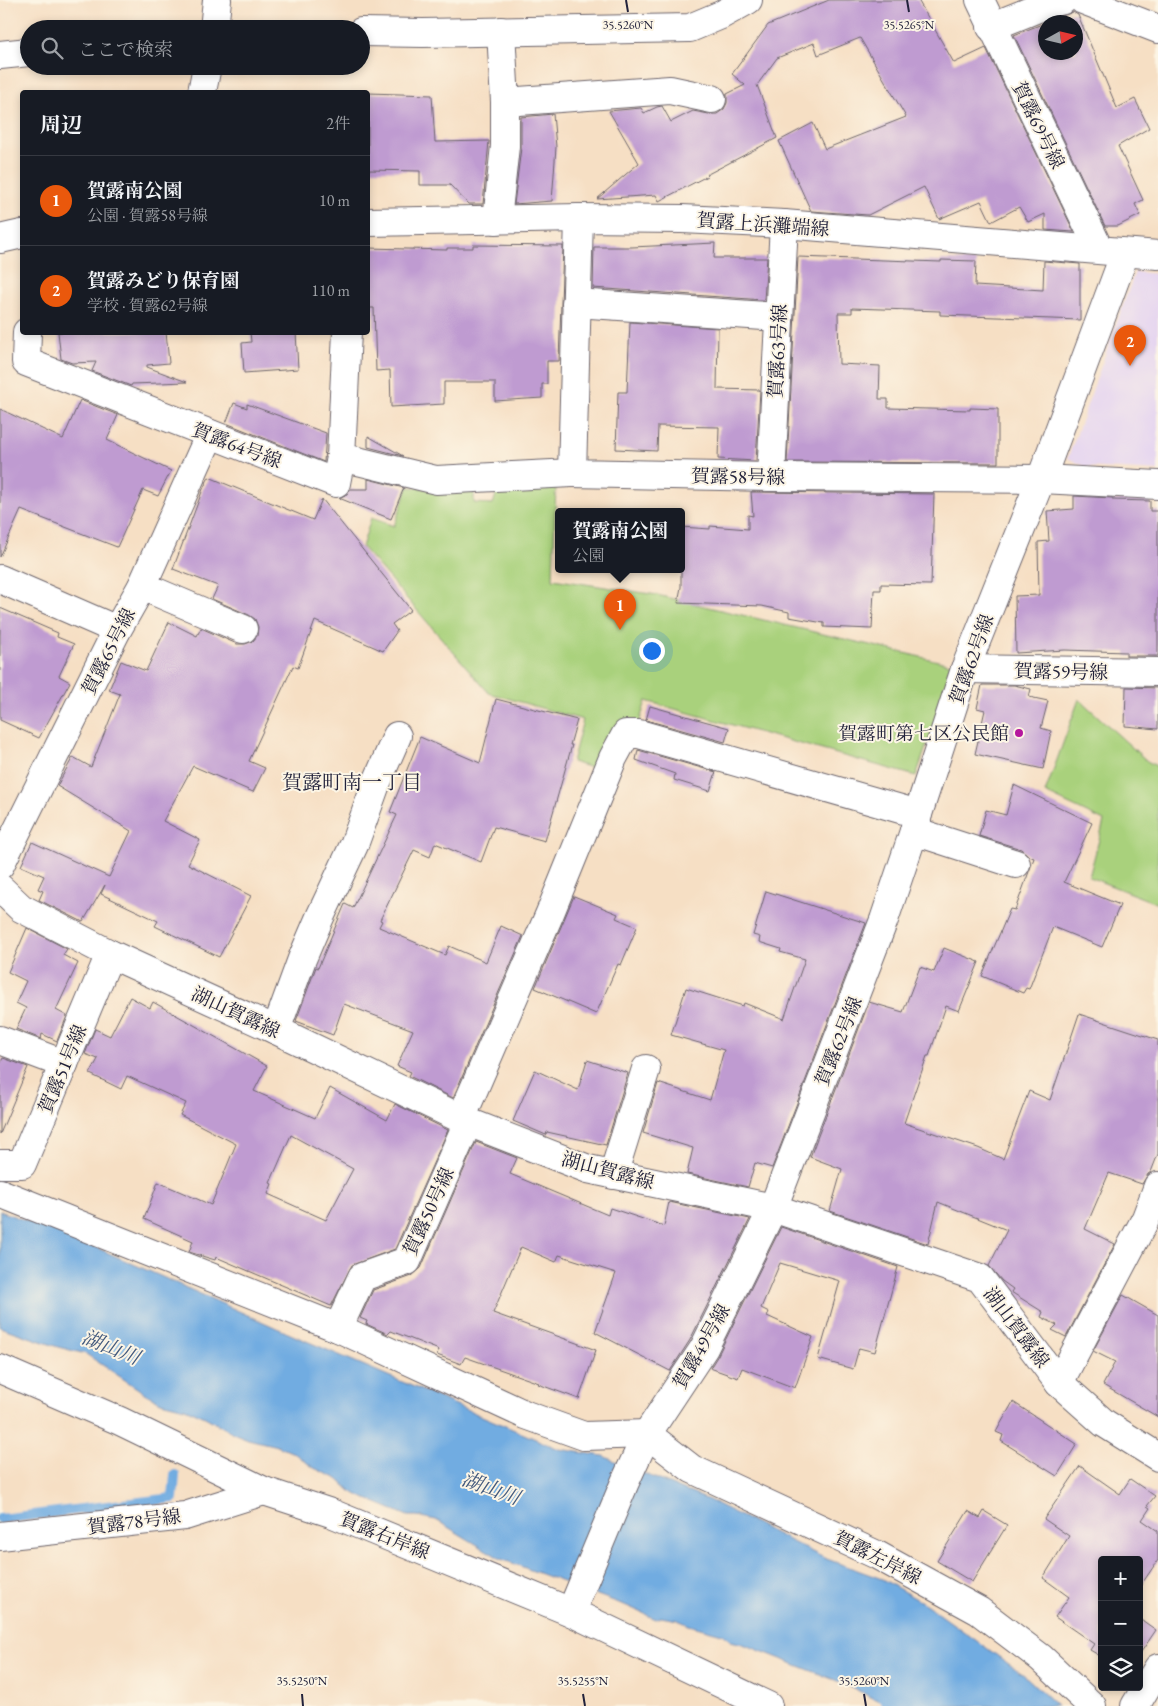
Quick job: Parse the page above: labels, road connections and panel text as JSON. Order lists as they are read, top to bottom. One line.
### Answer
{"streets":{"street":["賀露69号線","賀露上浜灘端線","賀露63号線","賀露64号線","賀露58号線","賀露65号線","賀露62号線","賀露59号線","湖山賀露線","賀露51号線","賀露50号線","賀露49号線","賀露78号線","賀露右岸線","賀露左岸線"]},"crossings":[["賀露69号線","賀露上浜灘端線"],["賀露上浜灘端線","賀露63号線"],["賀露上浜灘端線","賀露62号線"],["賀露63号線","賀露58号線"],["賀露64号線","賀露58号線"],["賀露64号線","賀露65号線"],["賀露58号線","賀露62号線"],["賀露62号線","賀露59号線"],["賀露62号線","湖山賀露線"],["賀露62号線","賀露50号線"],["賀露62号線","賀露49号線"],["湖山賀露線","賀露51号線"],["湖山賀露線","賀露50号線"],["湖山賀露線","賀露49号線"],["賀露49号線","賀露右岸線"],["賀露49号線","賀露左岸線"],["賀露78号線","賀露右岸線"]],"districts":["賀露町南一丁目"],"water":["湖山川"],"places":["賀露町第七区公民館"],"north":"right","page":{"search":"ここで検索","heading":["周辺","2件"],"list":[{"mark":"1","name":"賀露南公園","note":"公園 · 賀露58号線","value":"10 m"},{"mark":"2","name":"賀露みどり保育園","note":"学校 · 賀露62号線","value":"110 m"}],"pins":["2","1"],"popup":["賀露南公園","公園"],"map_buttons":["+","−"]},"coordinates":["35.5260°N","35.5265°N","35.5250°N","35.5255°N"]}
